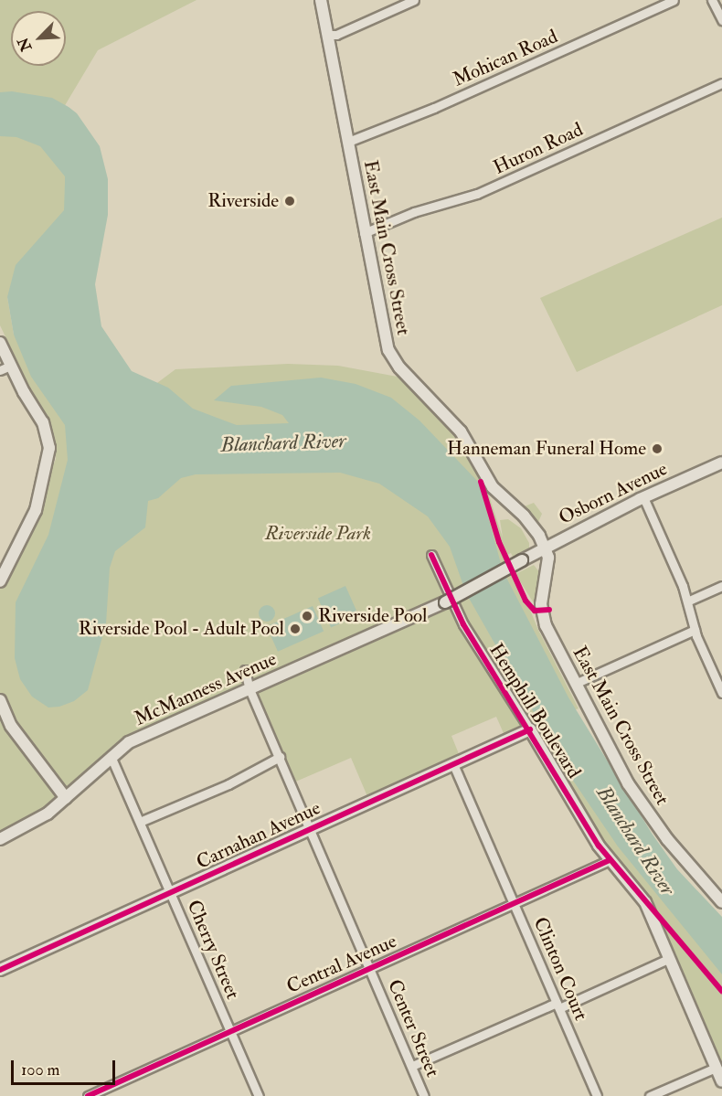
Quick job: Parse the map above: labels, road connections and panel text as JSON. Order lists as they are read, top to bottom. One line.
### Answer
{"streets":{"main road":["East Main Cross Street","Osborn Avenue","McManness Avenue","Hemphill Boulevard","Carnahan Avenue"],"street":["Mohican Road","Huron Road","Cherry Street","Central Avenue","Clinton Court","Center Street"]},"crossings":[["Mohican Road","East Main Cross Street"],["Huron Road","East Main Cross Street"],["East Main Cross Street","Osborn Avenue"],["Osborn Avenue","McManness Avenue"],["McManness Avenue","Cherry Street"],["McManness Avenue","Center Street"],["Hemphill Boulevard","Carnahan Avenue"],["Hemphill Boulevard","Central Avenue"],["Carnahan Avenue","Cherry Street"],["Carnahan Avenue","Clinton Court"],["Carnahan Avenue","Center Street"],["Cherry Street","Central Avenue"],["Central Avenue","Clinton Court"],["Central Avenue","Center Street"]],"water":["Blanchard River"],"parks":["Riverside Park"],"places":["Riverside","Hanneman Funeral Home","Riverside Pool","Riverside Pool - Adult Pool"],"scale_bar":"100 m","north":"bottom left"}
